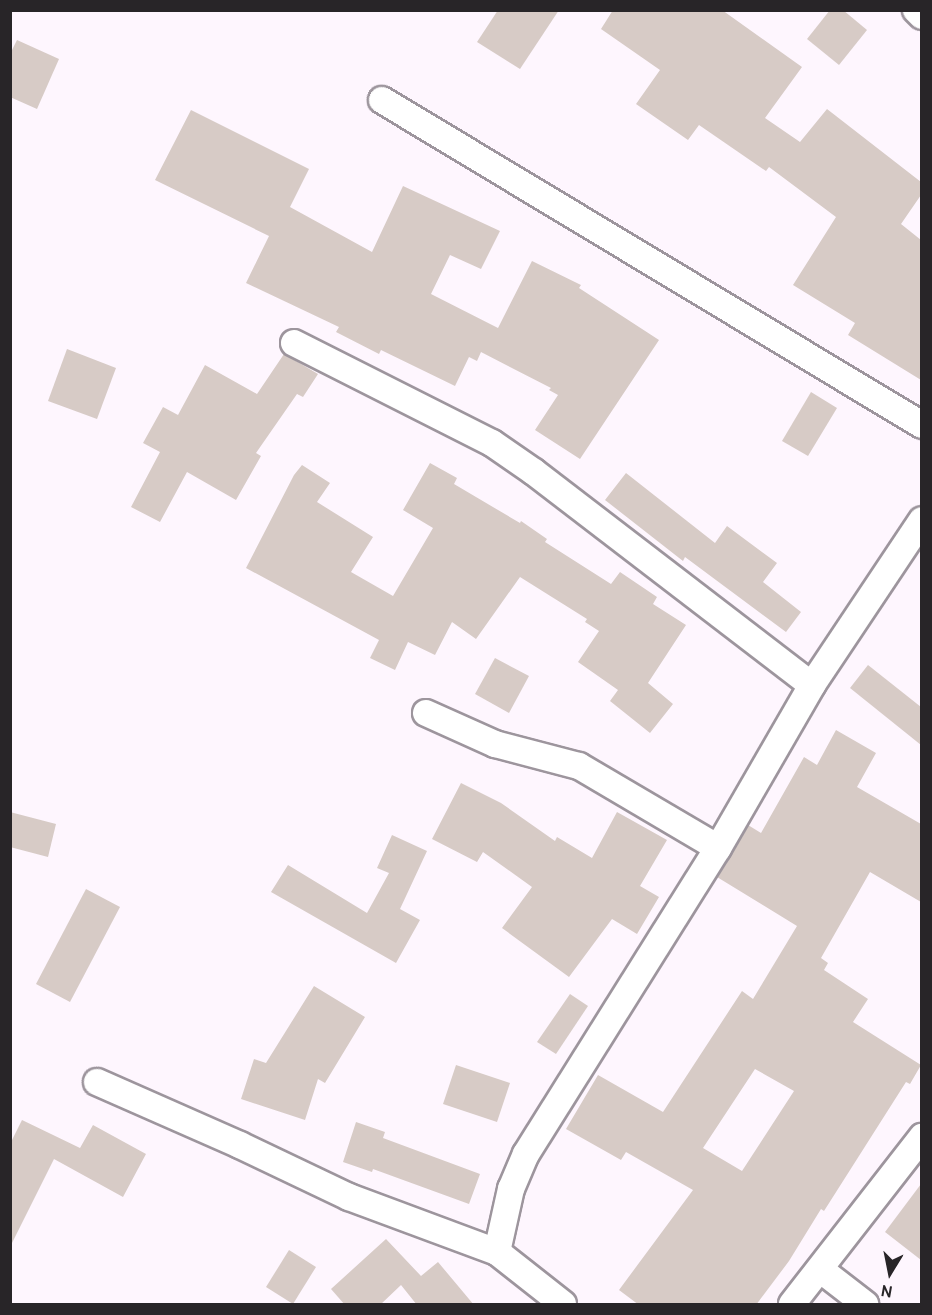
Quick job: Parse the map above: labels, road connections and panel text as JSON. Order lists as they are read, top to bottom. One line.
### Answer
{"north":"bottom"}
